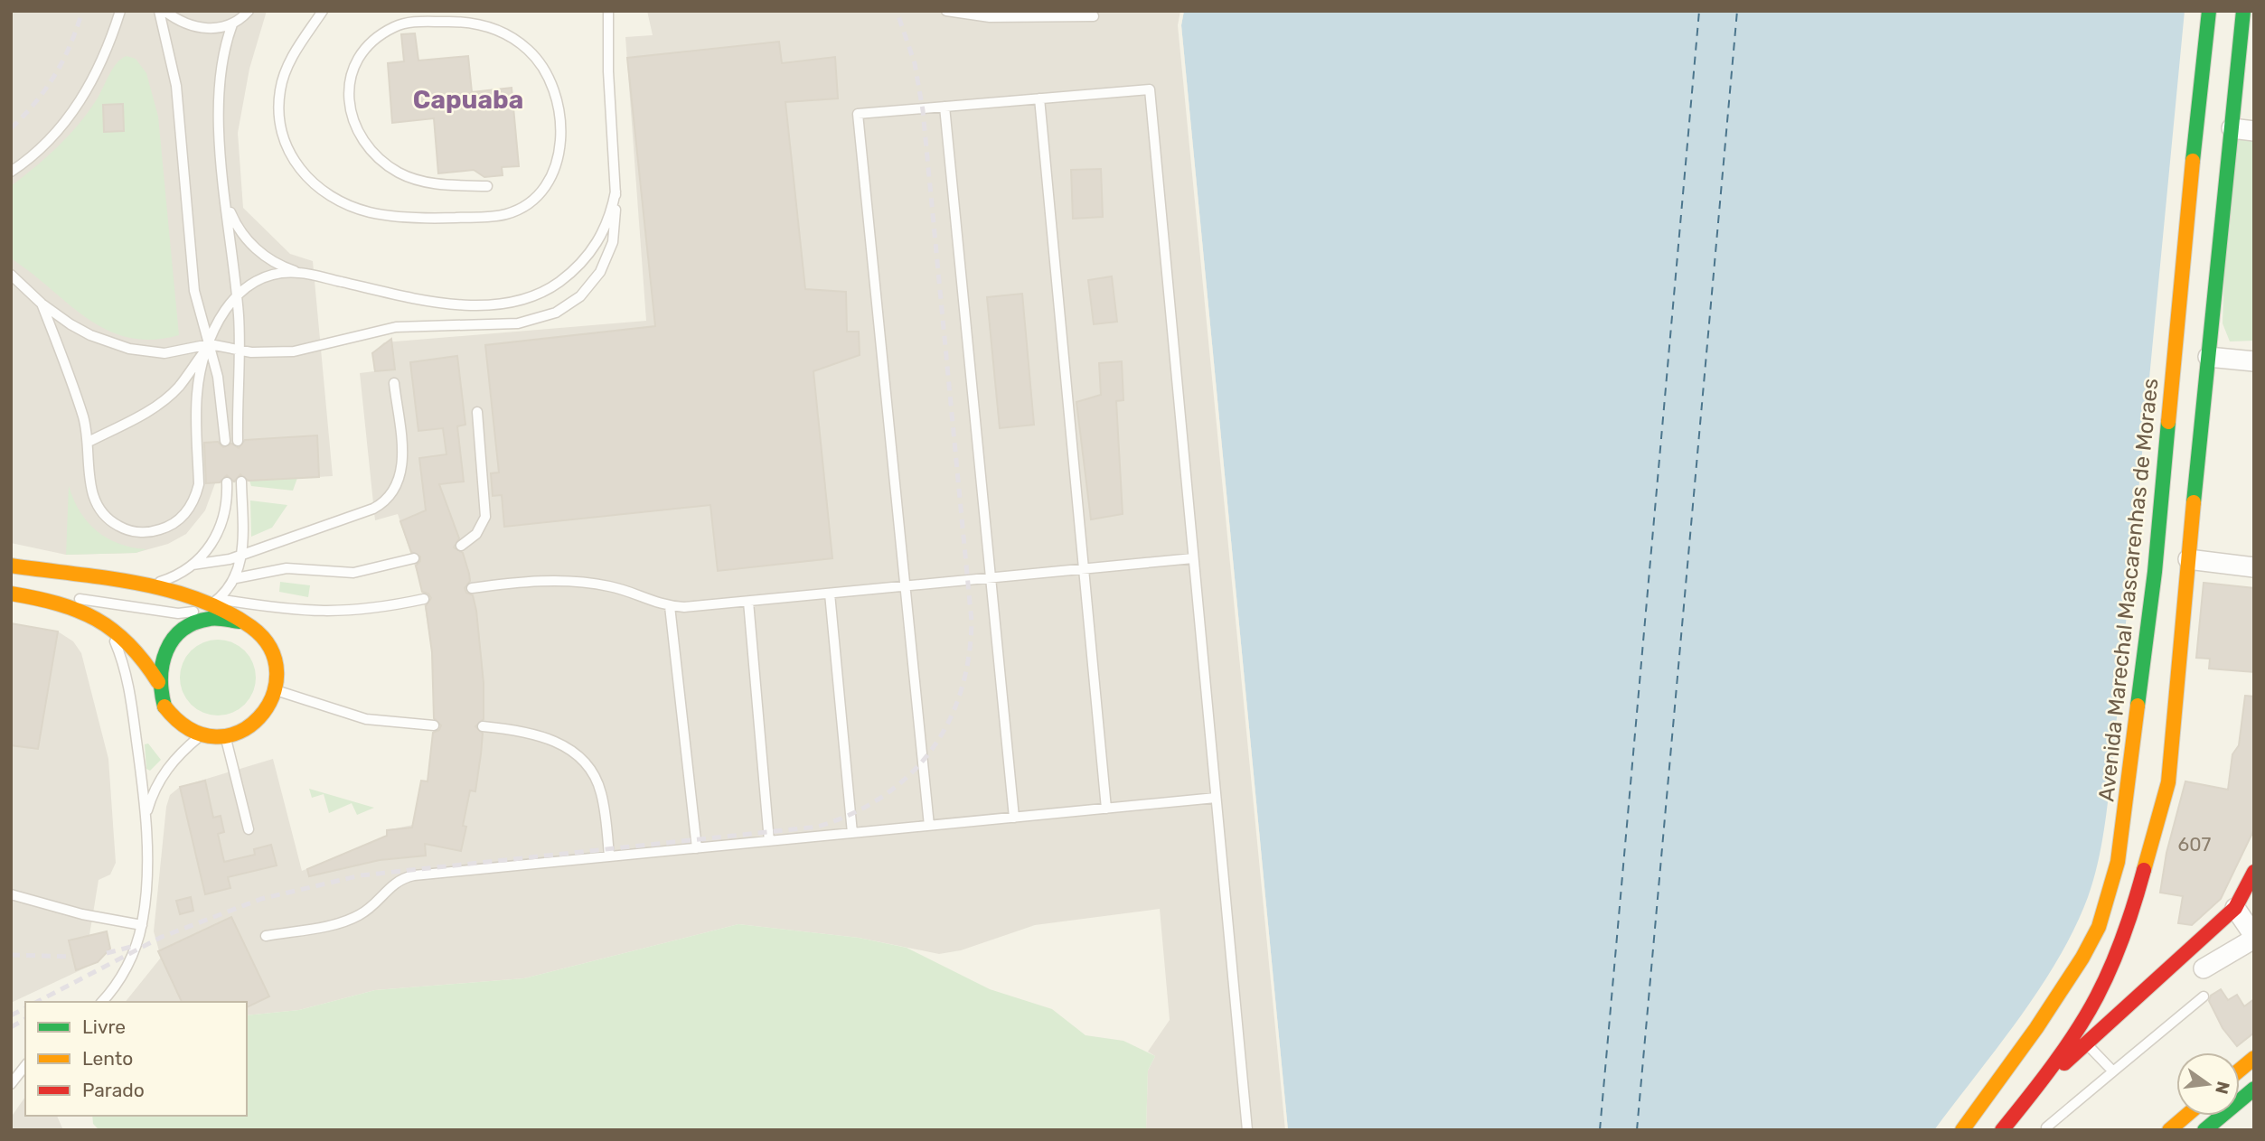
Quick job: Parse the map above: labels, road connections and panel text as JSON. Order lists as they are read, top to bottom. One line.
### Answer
{"streets":{"main road":["Avenida Marechal Mascarenhas de Moraes"]},"districts":["Capuaba"],"house_numbers":["607"],"legend":["Livre","Lento","Parado"],"north":"right"}
